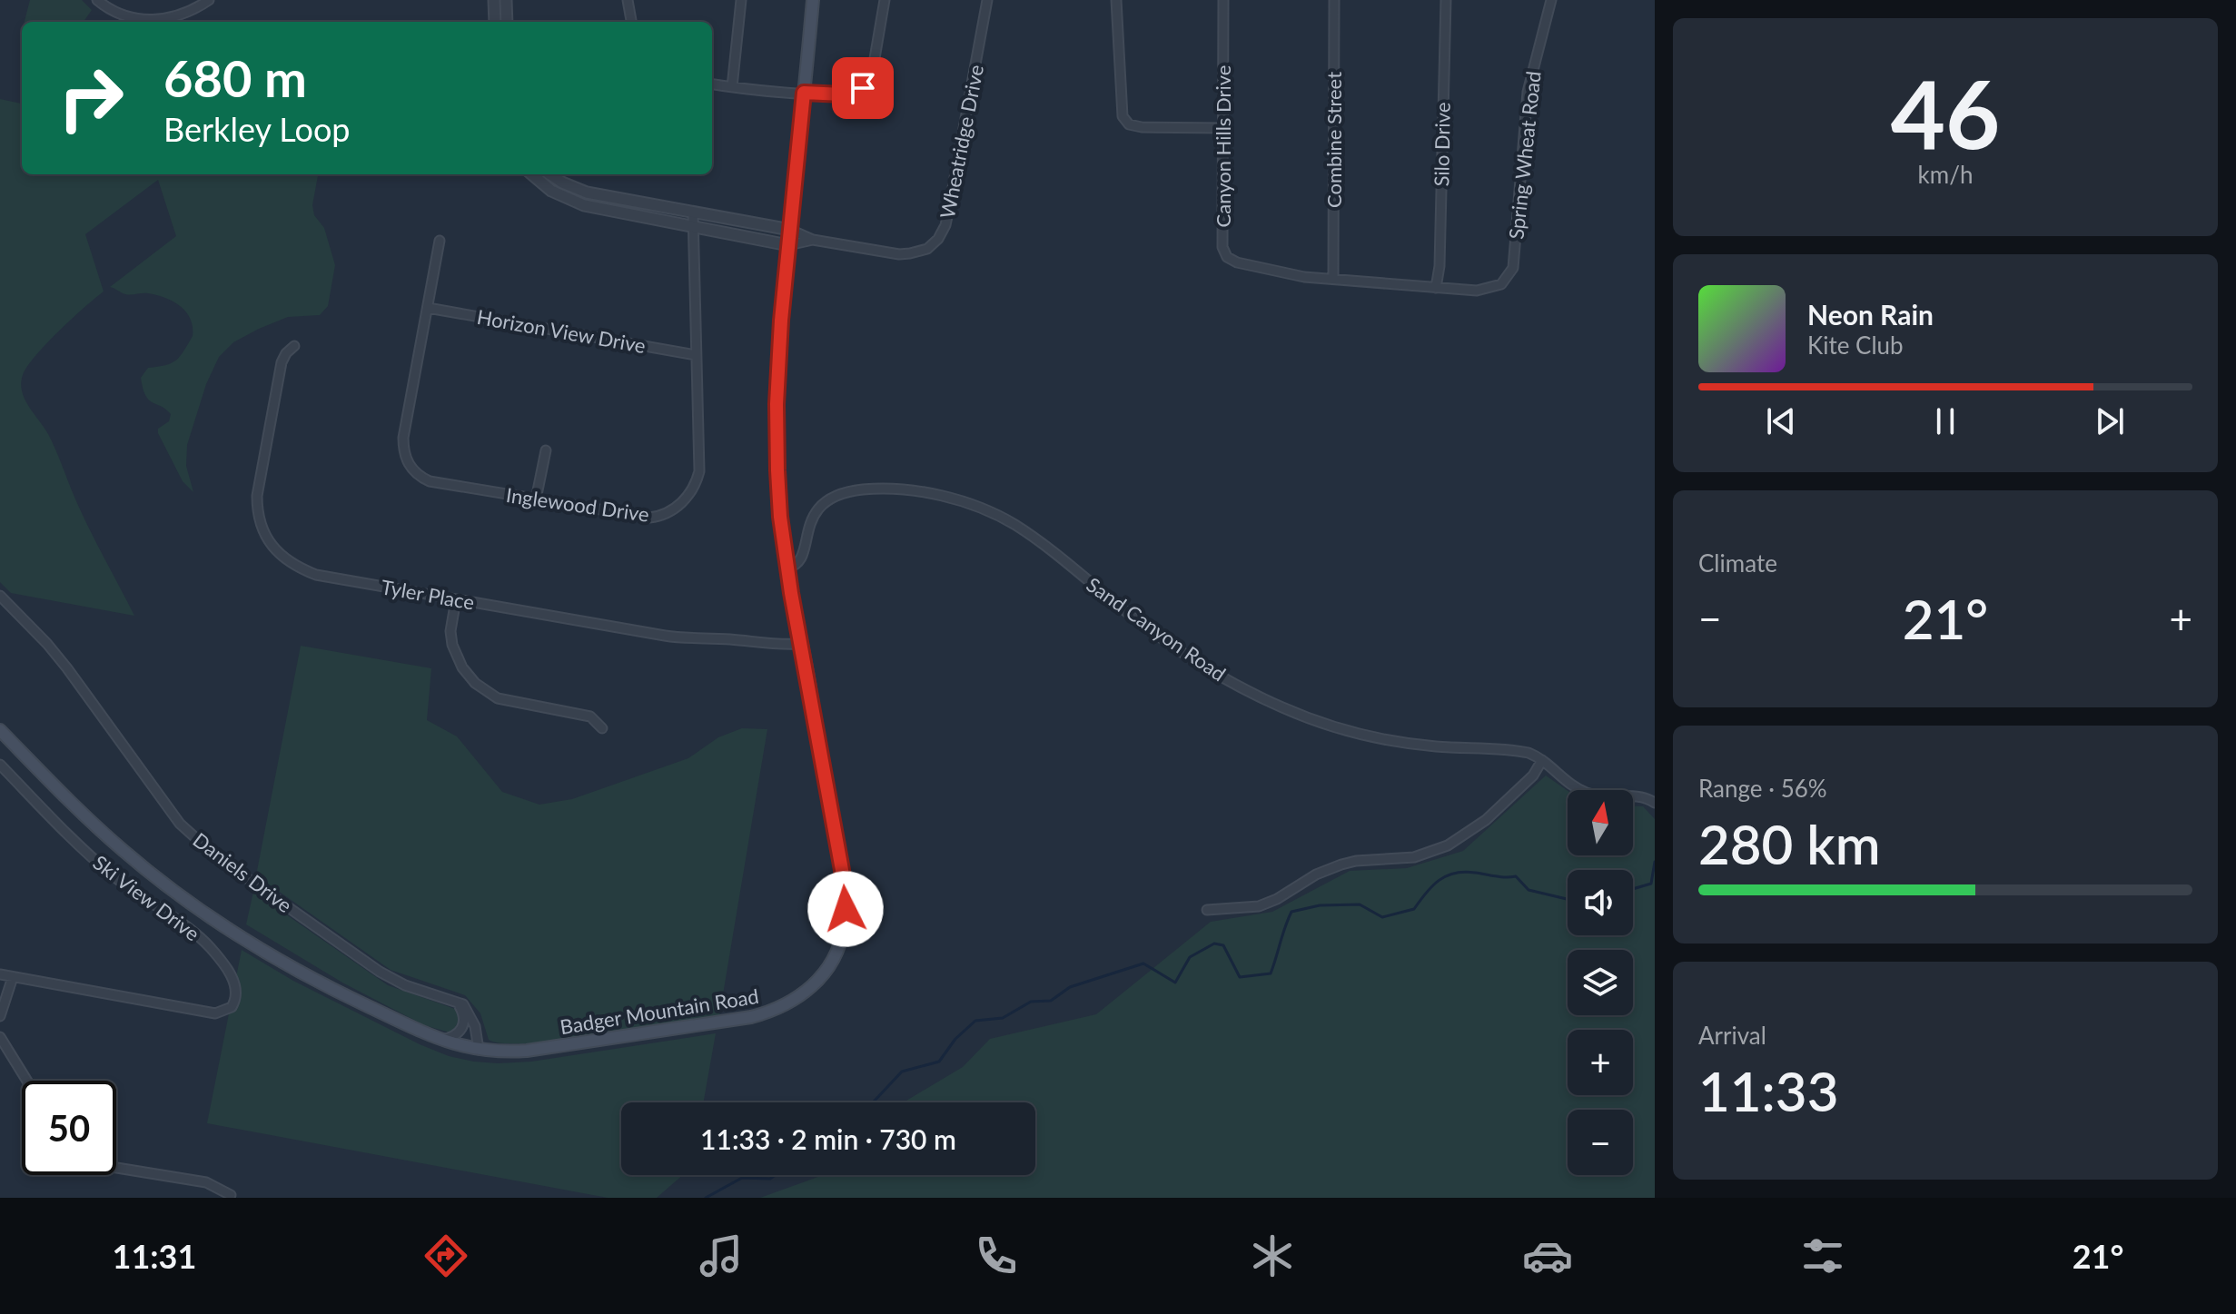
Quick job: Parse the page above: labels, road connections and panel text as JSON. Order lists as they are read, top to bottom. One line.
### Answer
{"streets":{"main road":["Badger Mountain Road"],"street":["Combine Street","Wheatridge Drive","Silo Drive","Canyon Hills Drive","Spring Wheat Road","Horizon View Drive","Inglewood Drive","Tyler Place","Sand Canyon Road","Daniels Drive","Ski View Drive"]},"crossings":[["Combine Street","Canyon Hills Drive"],["Wheatridge Drive","Badger Mountain Road"],["Silo Drive","Canyon Hills Drive"],["Canyon Hills Drive","Spring Wheat Road"],["Horizon View Drive","Inglewood Drive"],["Tyler Place","Badger Mountain Road"],["Sand Canyon Road","Badger Mountain Road"],["Daniels Drive","Badger Mountain Road"]],"north":"top","page":{"tile":[["46","km/h"],"Climate",["Range · 56%","280 km"],["Arrival","11:33"]],"turn":["680 m","Berkley Loop"],"song":["Neon Rain","Kite Club"],"heat":["−","21°","+"],"map_buttons":["+","−"],"limit":"50","trip":"11:33 · 2 min · 730 m","tabs":["11:31","21°"]}}
